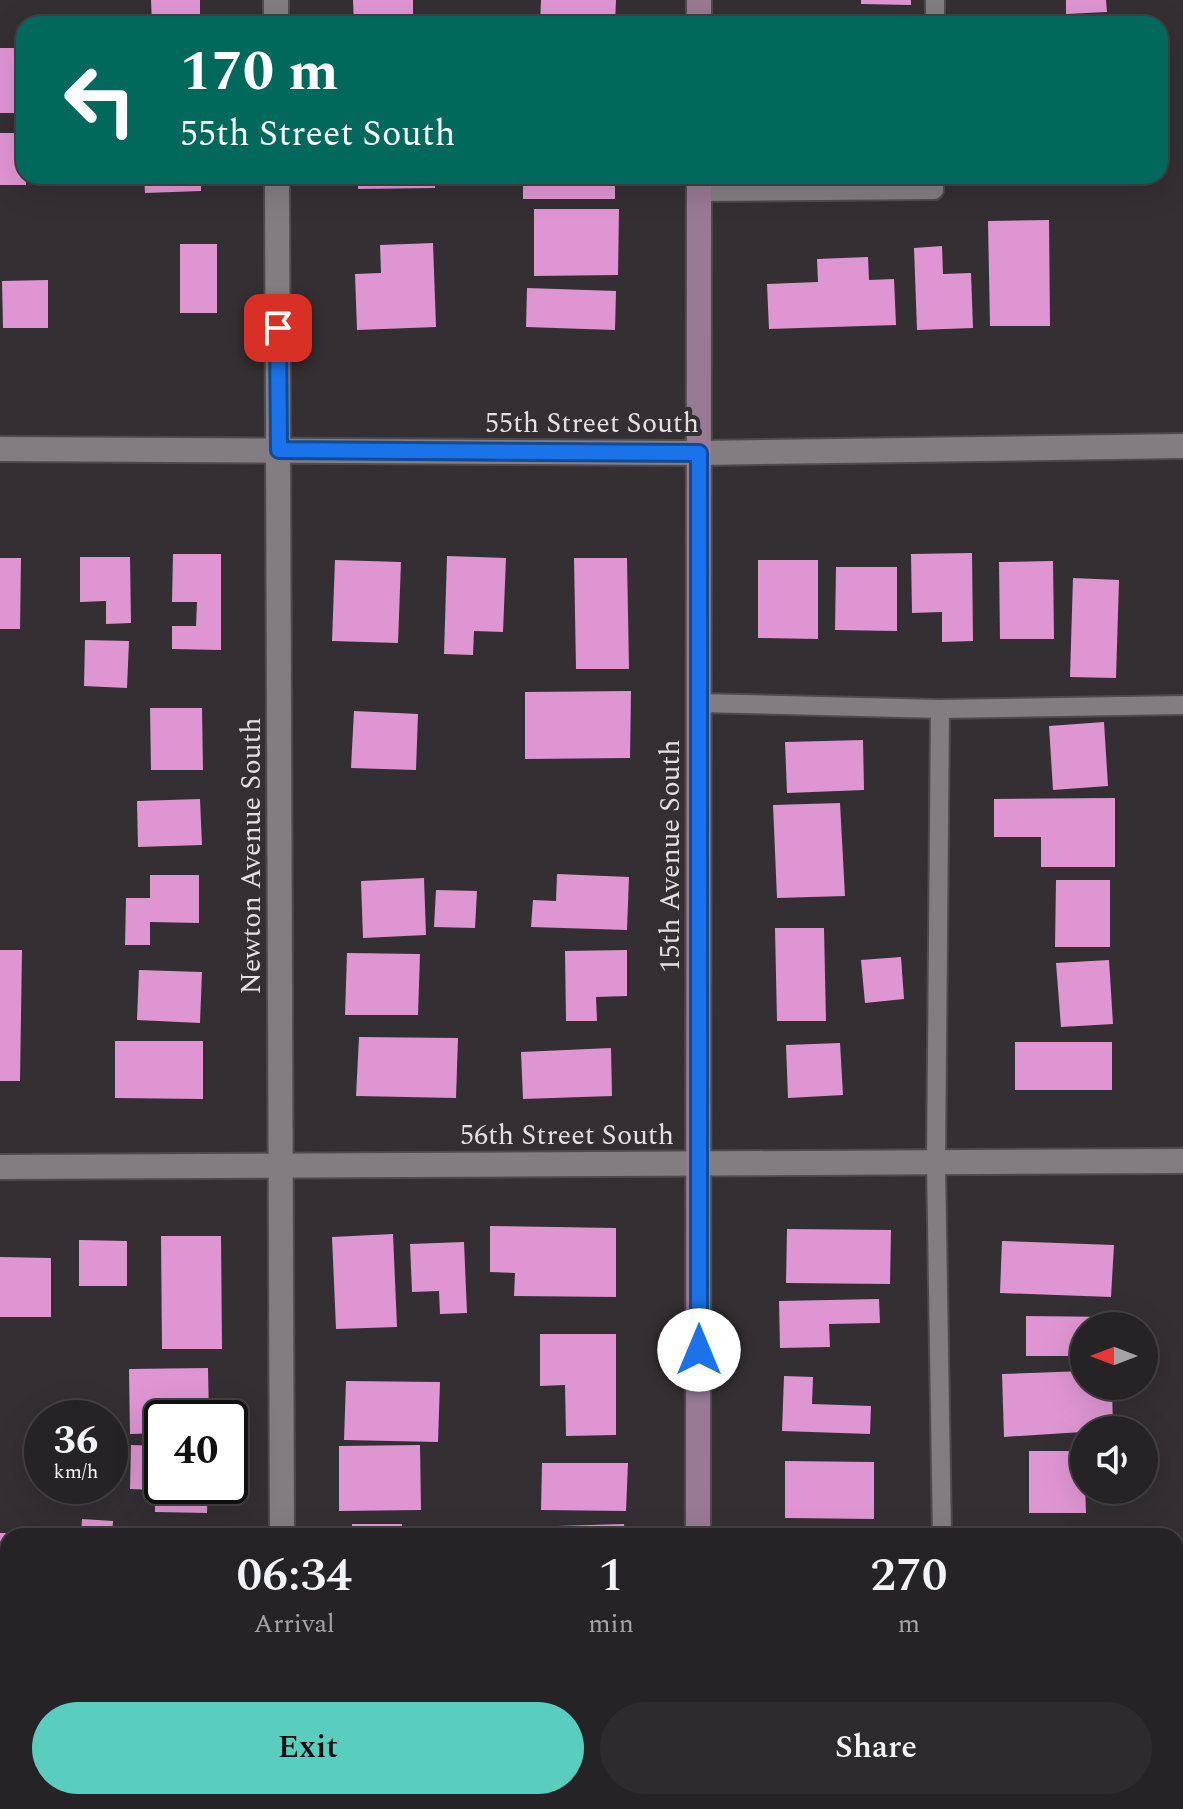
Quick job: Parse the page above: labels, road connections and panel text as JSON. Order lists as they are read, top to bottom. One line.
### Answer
{"streets":{"street":["55th Street South","Newton Avenue South","15th Avenue South","56th Street South"]},"crossings":[["55th Street South","Newton Avenue South"],["55th Street South","15th Avenue South"],["Newton Avenue South","56th Street South"],["15th Avenue South","56th Street South"]],"north":"left","page":{"turn":["170 m","55th Street South"],"speed":"36 km/h","limit":"40","eta":["06:34","Arrival","1","min","270","m"],"buttons":["Exit","Share"]}}
